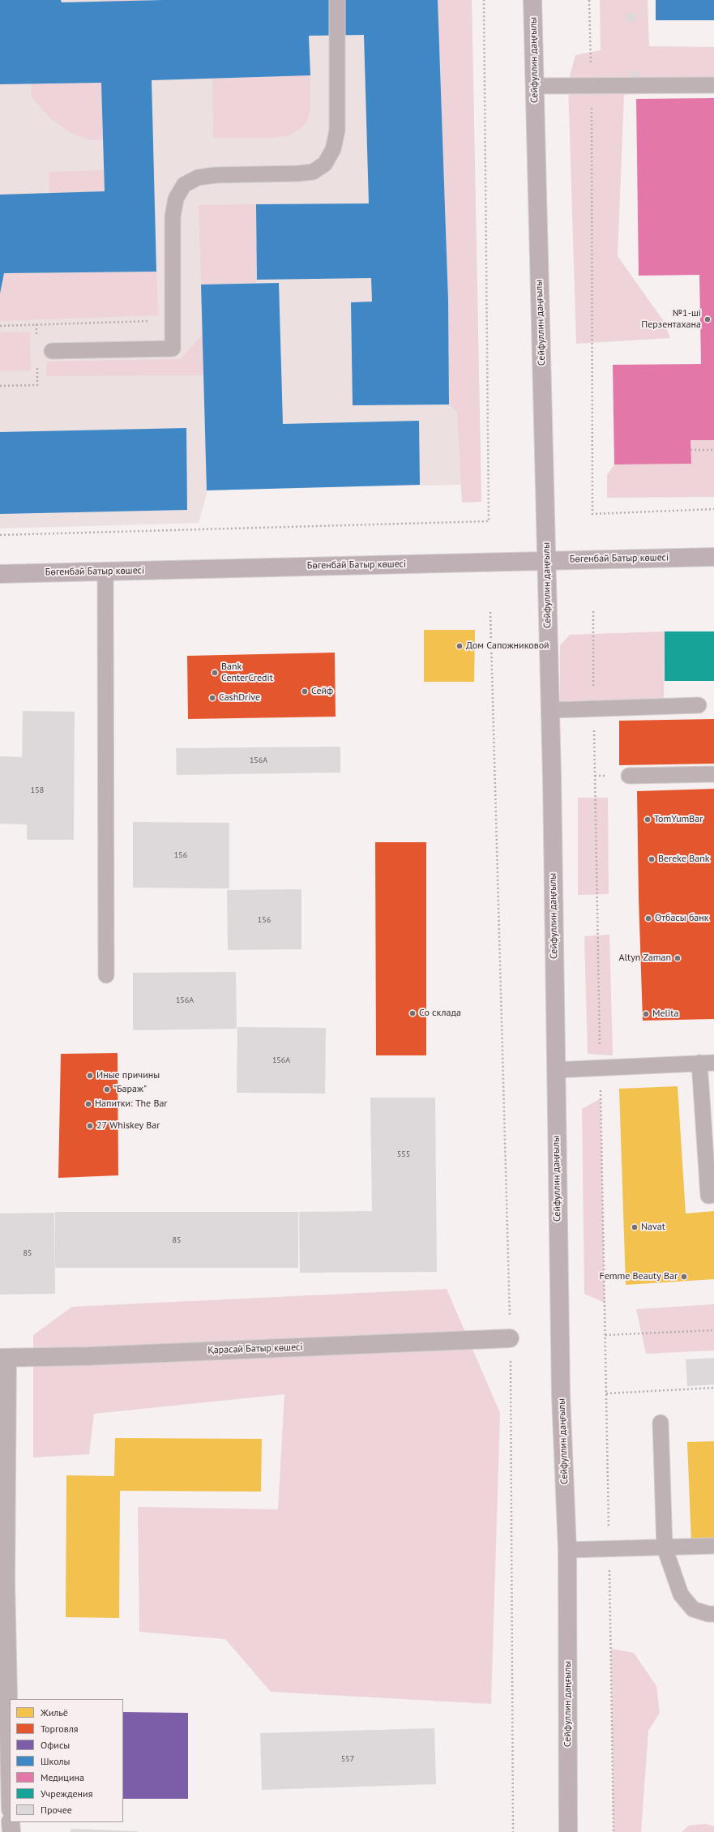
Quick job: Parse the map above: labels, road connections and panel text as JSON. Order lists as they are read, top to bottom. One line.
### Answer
{"streets":{"main road":["Сейфуллин даңғылы","Бөгенбай Батыр көшесі"],"street":["Қарасай Батыр көшесі"]},"crossings":[["Сейфуллин даңғылы","Бөгенбай Батыр көшесі"]],"places":["№1-ші Перзентахана","Дом Сапожниковой","Bank CenterCredit","Сейф","CashDrive","TomYumBar","Bereke Bank","Отбасы банк","Altyn Zaman","Со склада","Melita","Иные причины","\"Бараж\"","Напитки: The Bar","27 Whiskey Bar","Navat","Femme Beauty Bar"],"house_numbers":["156А","158","156","156","156А","156А","555","85","85","557"],"legend":["Жильё","Торговля","Офисы","Школы","Медицина","Учреждения","Прочее"]}
